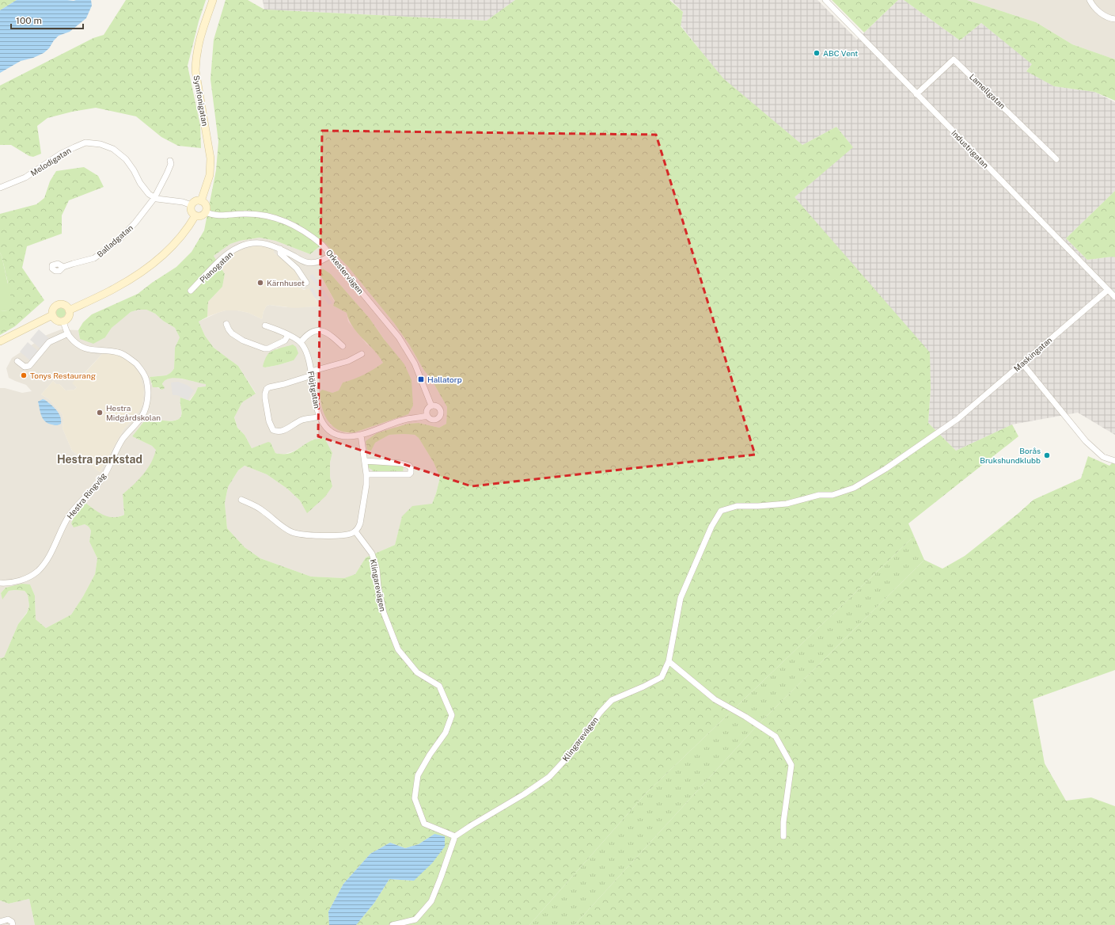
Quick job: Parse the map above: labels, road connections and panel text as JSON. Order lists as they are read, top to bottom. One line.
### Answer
{"streets":{"street":["Lamellgatan","Symfonigatan","Industrigatan","Melodigatan","Balladgatan","Pianogatan","Orkestervägen","Maskingatan","Flöjtgatan","Hestra Ringväg","Klingarevägen"]},"crossings":[["Lamellgatan","Industrigatan"],["Symfonigatan","Orkestervägen"],["Industrigatan","Maskingatan"],["Melodigatan","Balladgatan"],["Pianogatan","Orkestervägen"],["Orkestervägen","Flöjtgatan"],["Maskingatan","Klingarevägen"]],"districts":["Hestra parkstad"],"places":{"other":["ABC Vent","Kärnhuset","Tonys Restaurang","Hestra Midgårdskolan","Borås Brukshundklubb"],"transit":["Hallatorp"]},"scale_bar":"100 m"}
